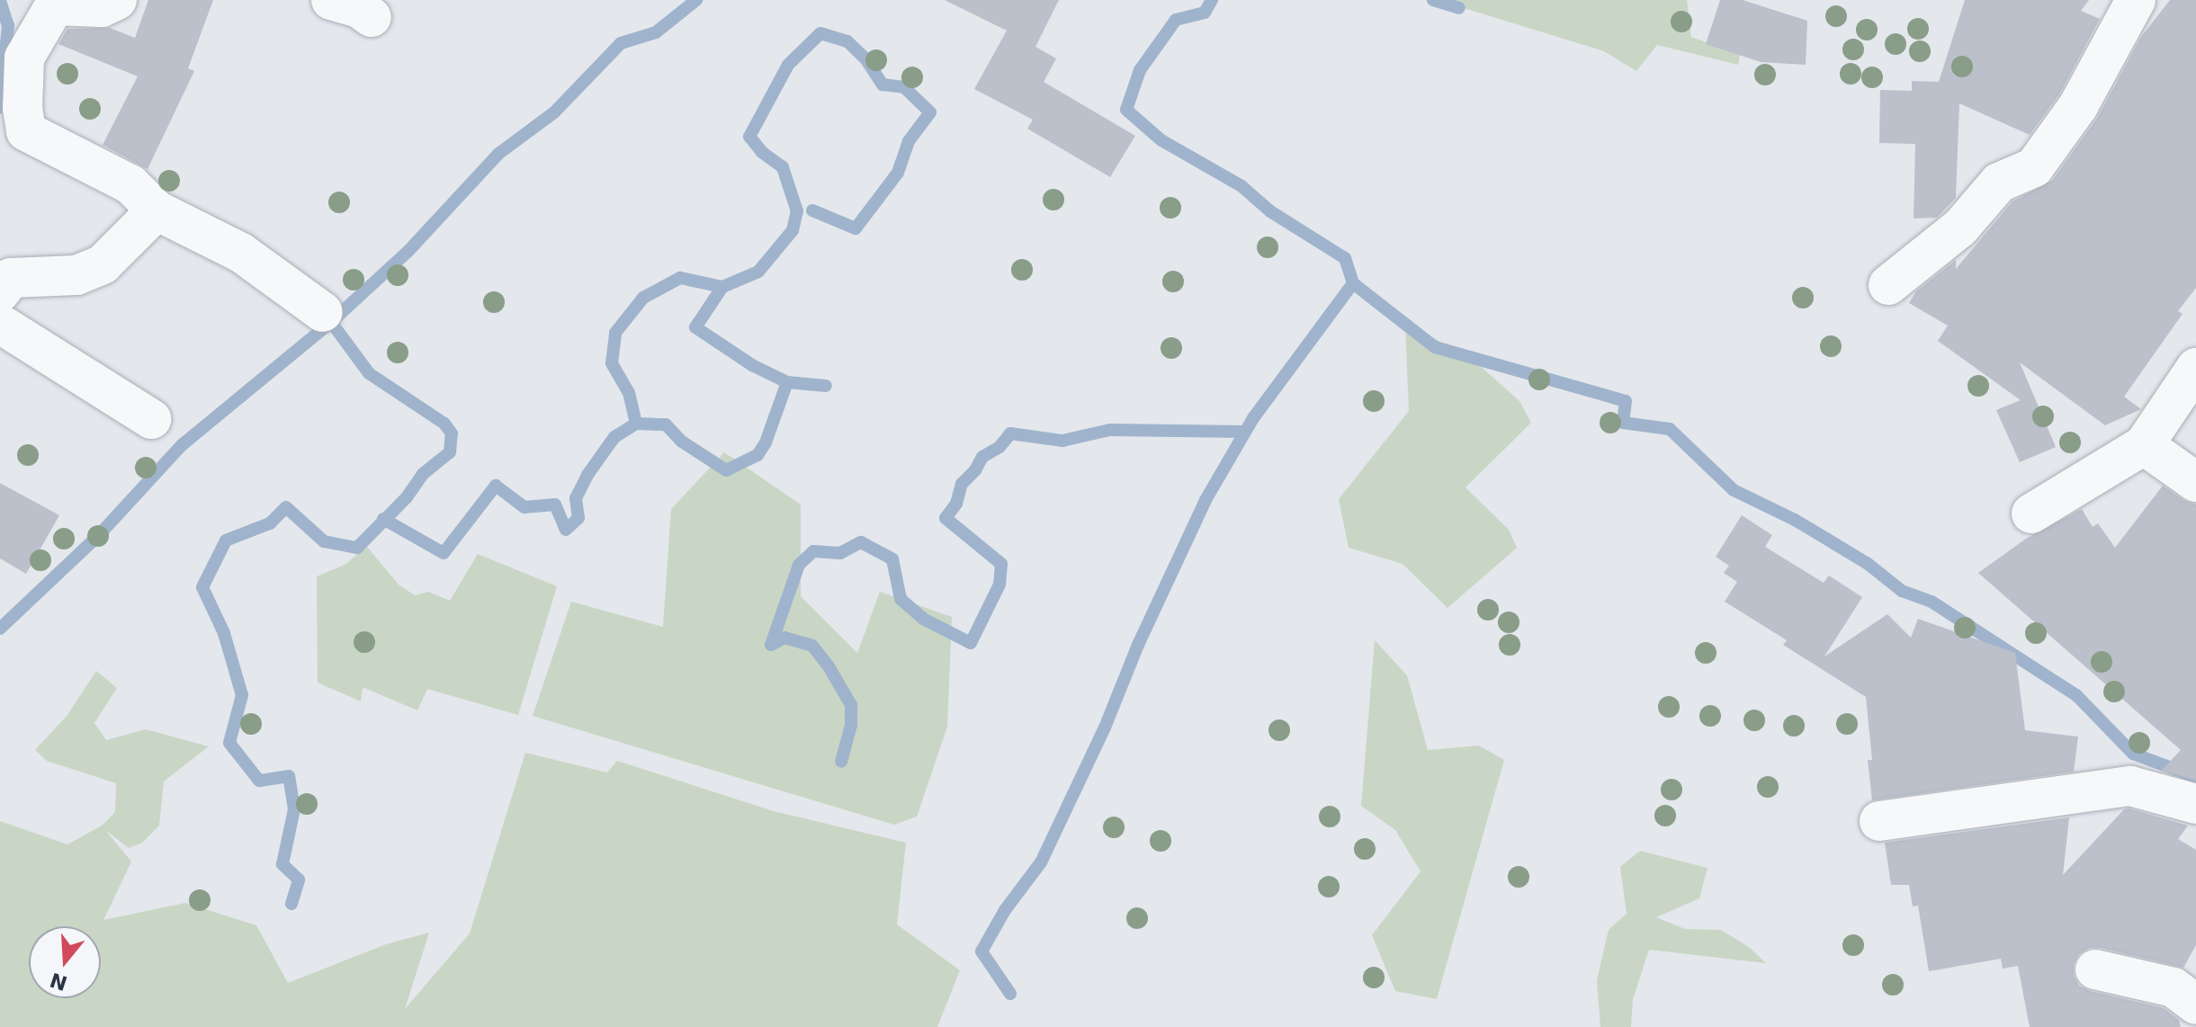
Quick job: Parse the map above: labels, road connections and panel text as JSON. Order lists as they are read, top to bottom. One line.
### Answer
{"north":"bottom"}
